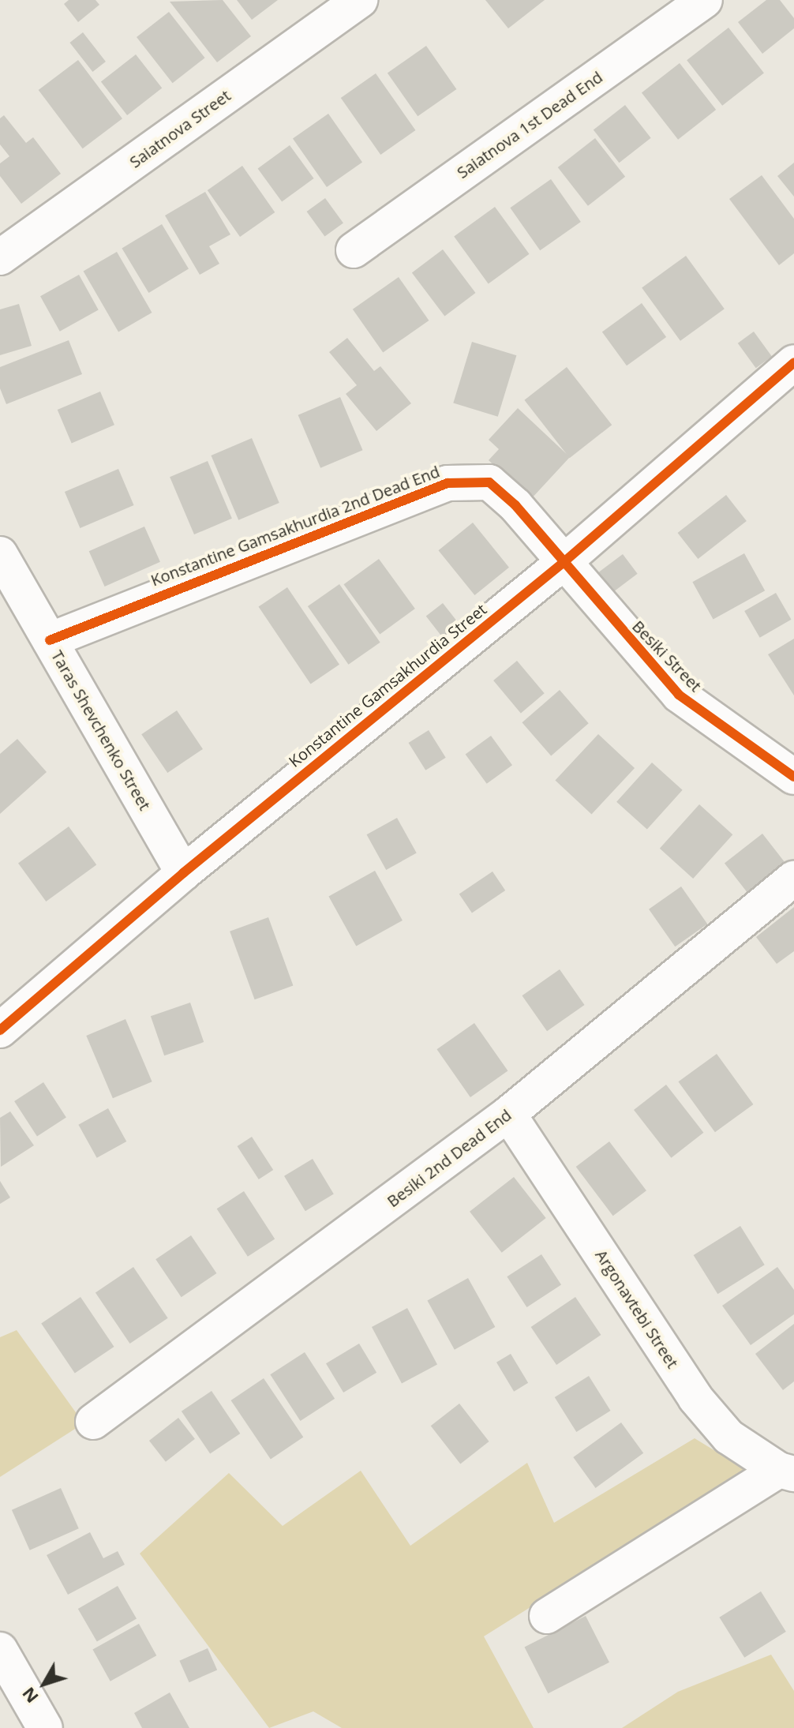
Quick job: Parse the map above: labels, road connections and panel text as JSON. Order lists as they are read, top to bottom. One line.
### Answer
{"streets":{"street":["Saiatnova 1st Dead End","Saiatnova Street","Konstantine Gamsakhurdia 2nd Dead End","Besiki Street","Konstantine Gamsakhurdia Street","Taras Shevchenko Street","Besiki 2nd Dead End","Argonavtebi Street"]},"crossings":[["Konstantine Gamsakhurdia 2nd Dead End","Besiki Street"],["Konstantine Gamsakhurdia 2nd Dead End","Konstantine Gamsakhurdia Street"],["Konstantine Gamsakhurdia 2nd Dead End","Taras Shevchenko Street"],["Besiki Street","Konstantine Gamsakhurdia Street"],["Konstantine Gamsakhurdia Street","Taras Shevchenko Street"],["Besiki 2nd Dead End","Argonavtebi Street"]],"north":"bottom left"}
